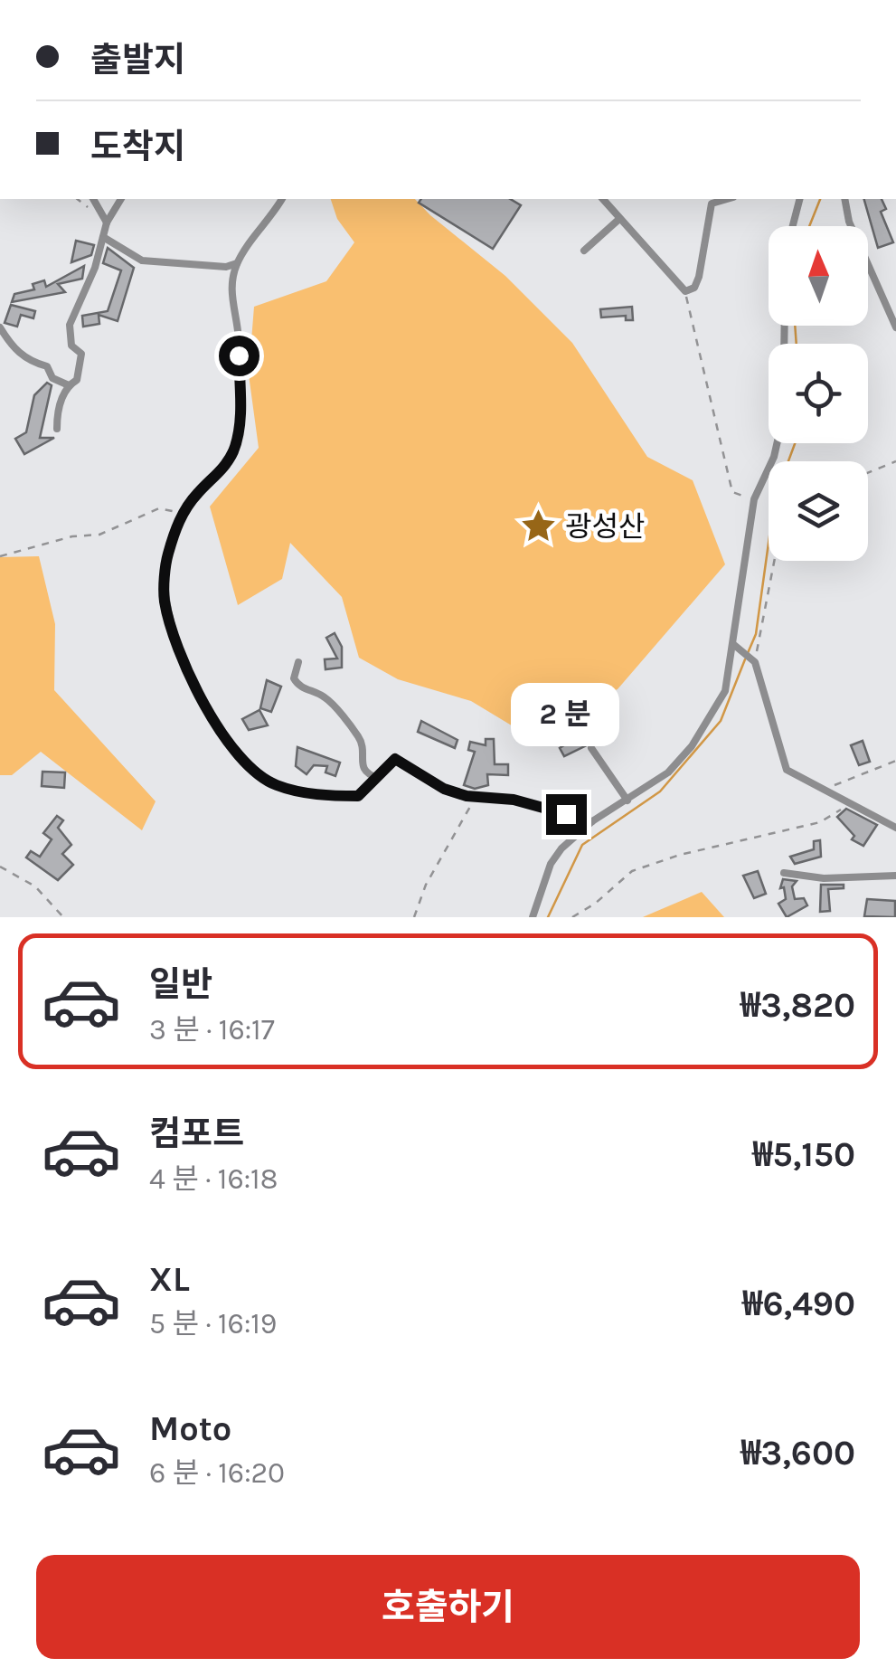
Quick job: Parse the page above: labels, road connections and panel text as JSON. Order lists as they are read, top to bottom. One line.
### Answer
{"places":{"place":["광성산"]},"north":"top","page":{"banner":["출발지","도착지"],"bubble":"2 분","list":[{"name":"일반","note":"3 분 · 16:17","value":"₩3,820"},{"name":"컴포트","note":"4 분 · 16:18","value":"₩5,150"},{"name":"XL","note":"5 분 · 16:19","value":"₩6,490"},{"name":"Moto","note":"6 분 · 16:20","value":"₩3,600"}],"buttons":"호출하기"}}
